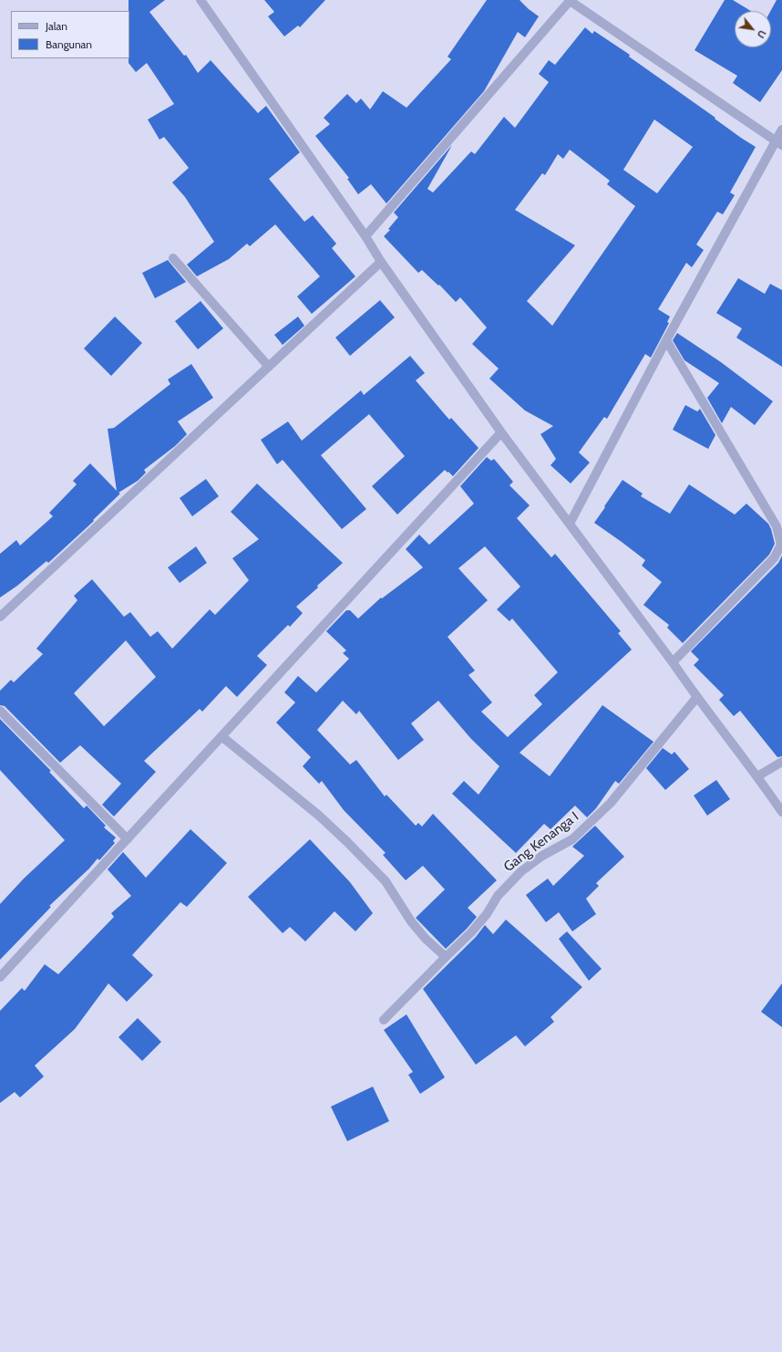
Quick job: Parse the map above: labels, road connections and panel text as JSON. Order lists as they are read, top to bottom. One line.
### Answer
{"streets":{"street":["Gang Kenanga I"]},"legend":["Jalan","Bangunan"],"north":"bottom right"}
